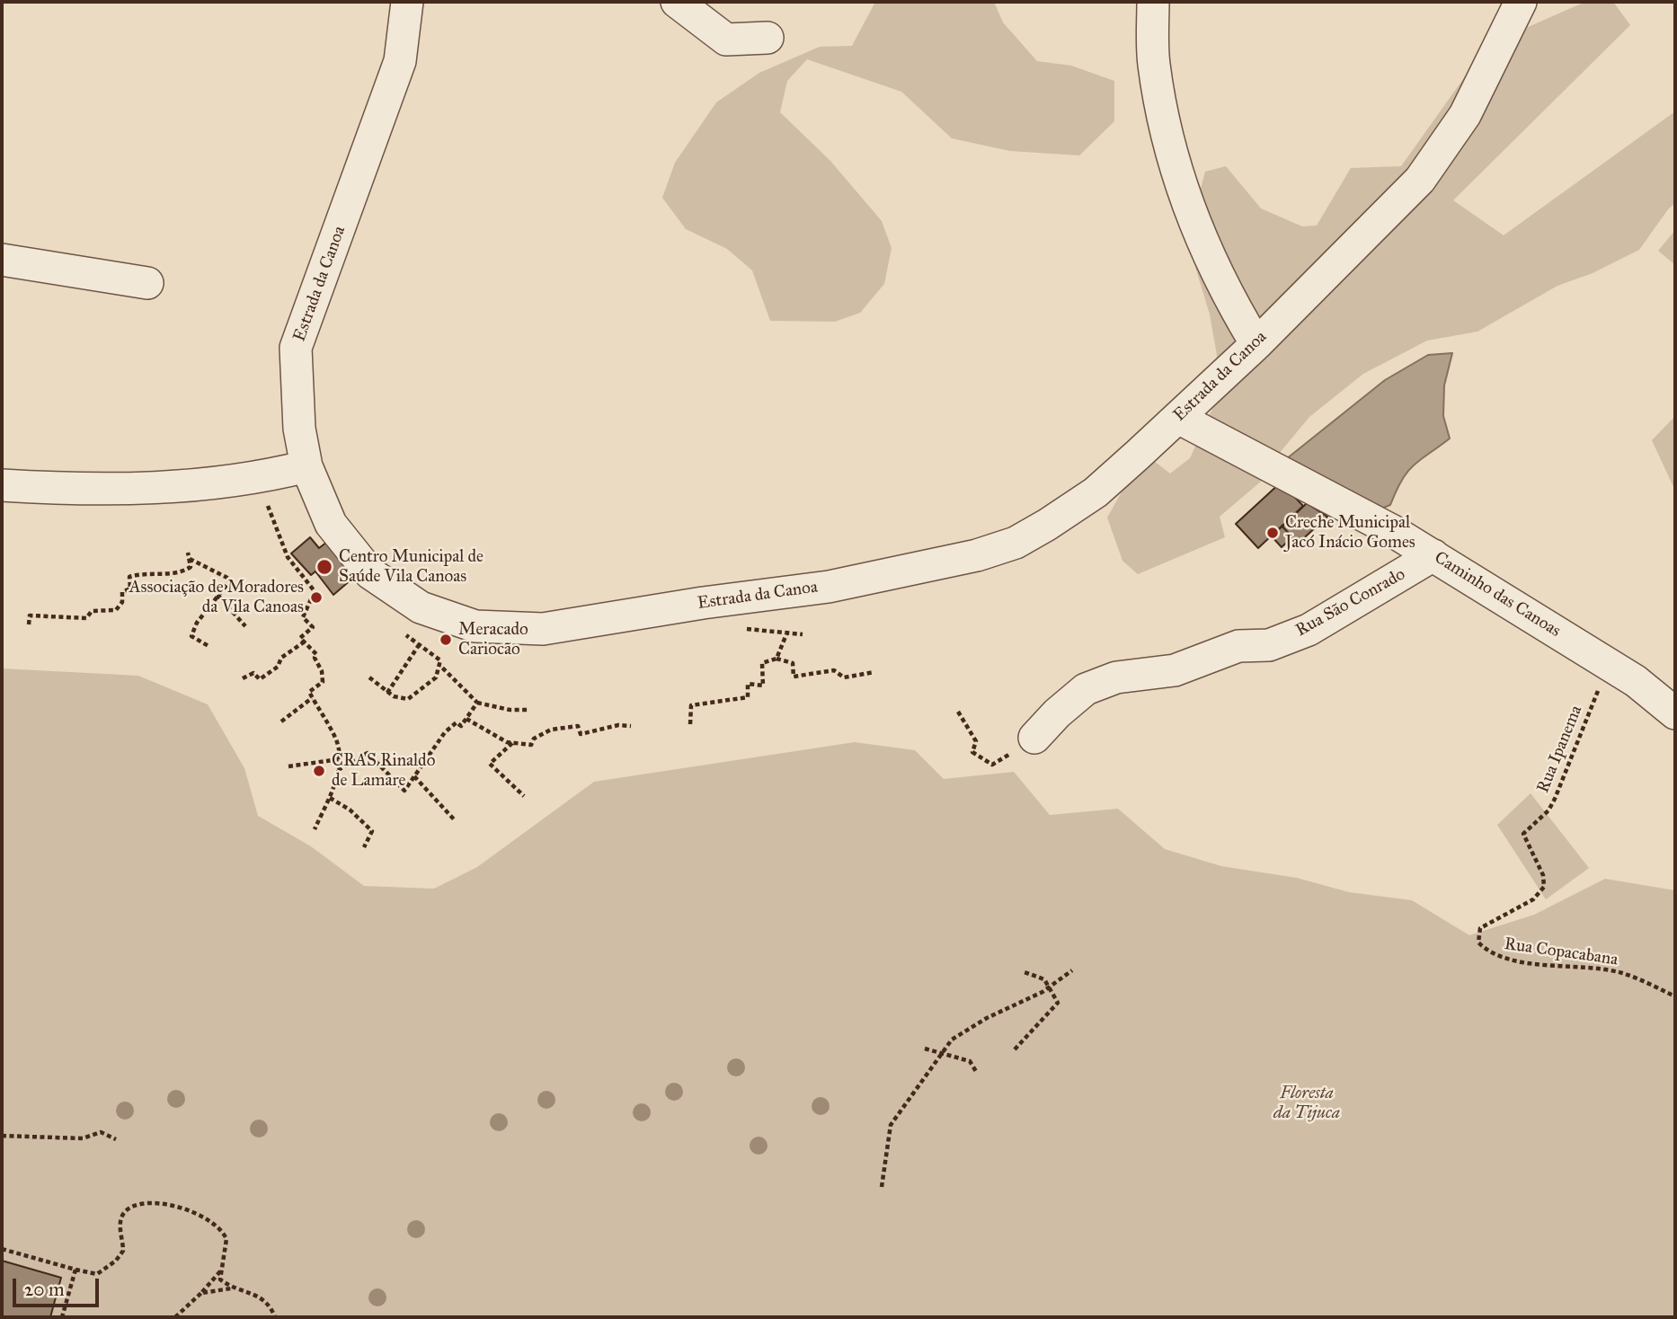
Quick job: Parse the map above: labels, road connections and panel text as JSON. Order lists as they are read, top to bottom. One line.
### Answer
{"streets":{"street":["Estrada da Canoa","Caminho das Canoas","Rua São Conrado"],"path":["Rua Ipanema","Rua Copacabana"]},"crossings":[["Estrada da Canoa","Caminho das Canoas"],["Caminho das Canoas","Rua São Conrado"],["Caminho das Canoas","Rua Ipanema"],["Rua Ipanema","Rua Copacabana"]],"parks":["Floresta da Tijuca"],"places":["Creche Municipal Jacó Inácio Gomes","Centro Municipal de Saúde Vila Canoas","Associação de Moradores da Vila Canoas","Meracado Cariocão","CRAS Rinaldo de Lamare"],"scale_bar":"20 m"}
